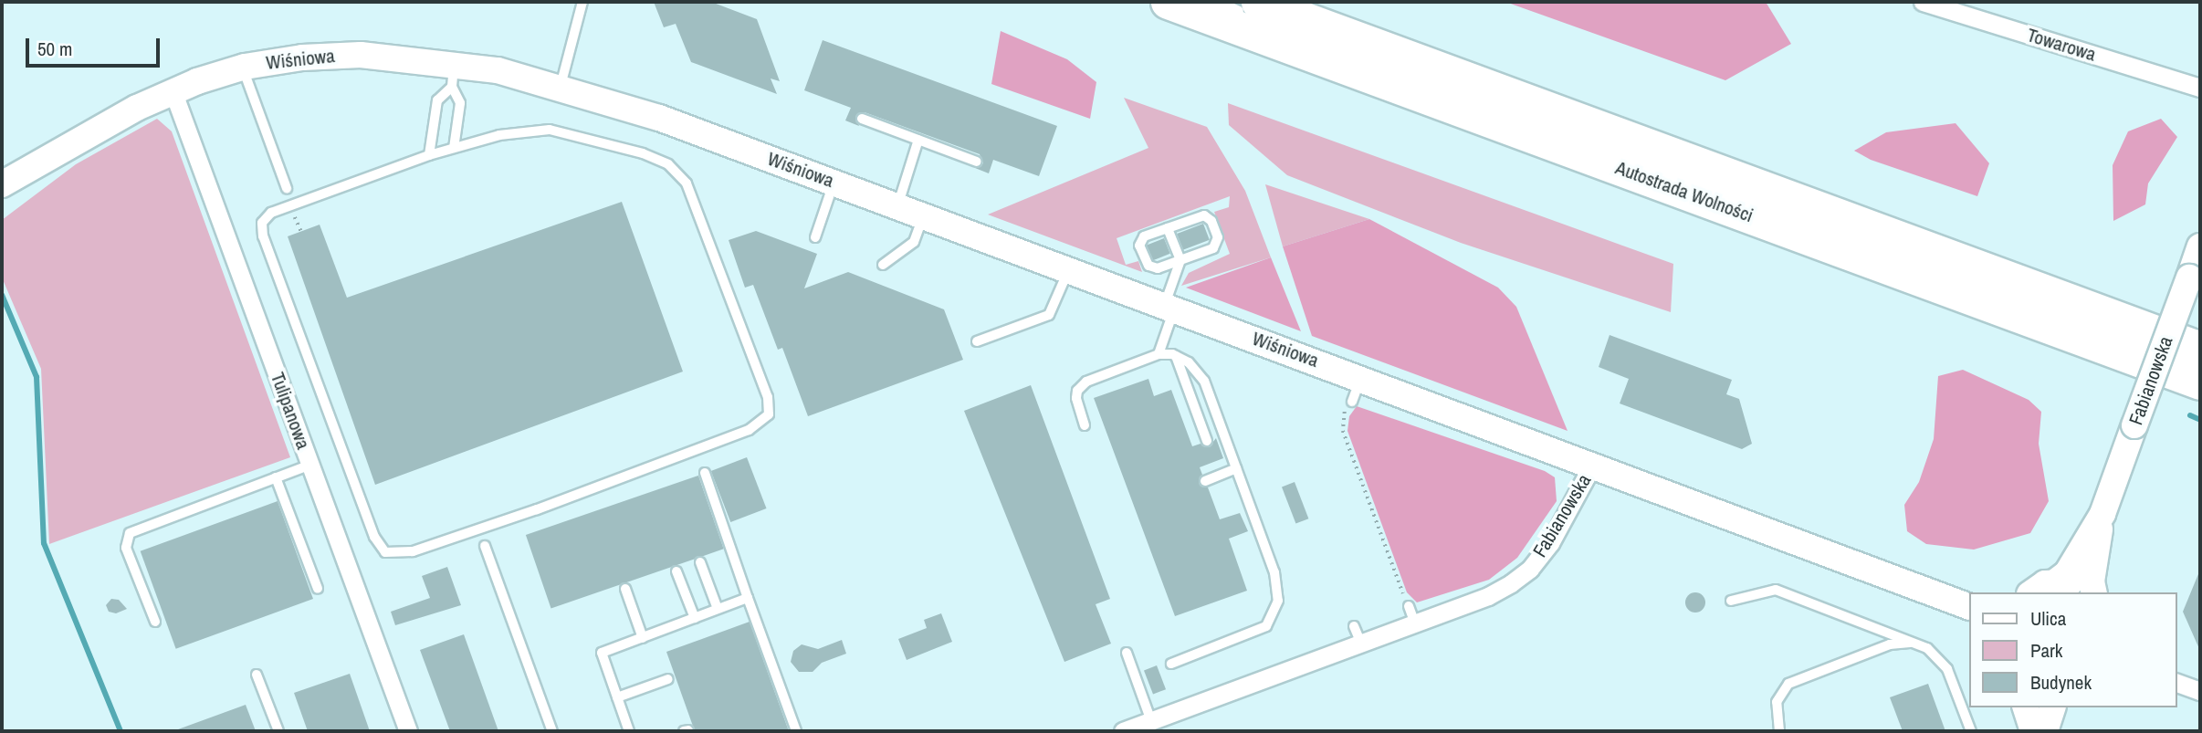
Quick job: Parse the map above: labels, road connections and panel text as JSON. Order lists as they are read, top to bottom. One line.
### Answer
{"streets":{"highway":["Autostrada Wolności"],"street":["Towarowa","Wiśniowa","Fabianowska","Tulipanowa"]},"crossings":[["Wiśniowa","Fabianowska"],["Wiśniowa","Tulipanowa"]],"legend":["Ulica","Park","Budynek"],"scale_bar":"50 m"}
